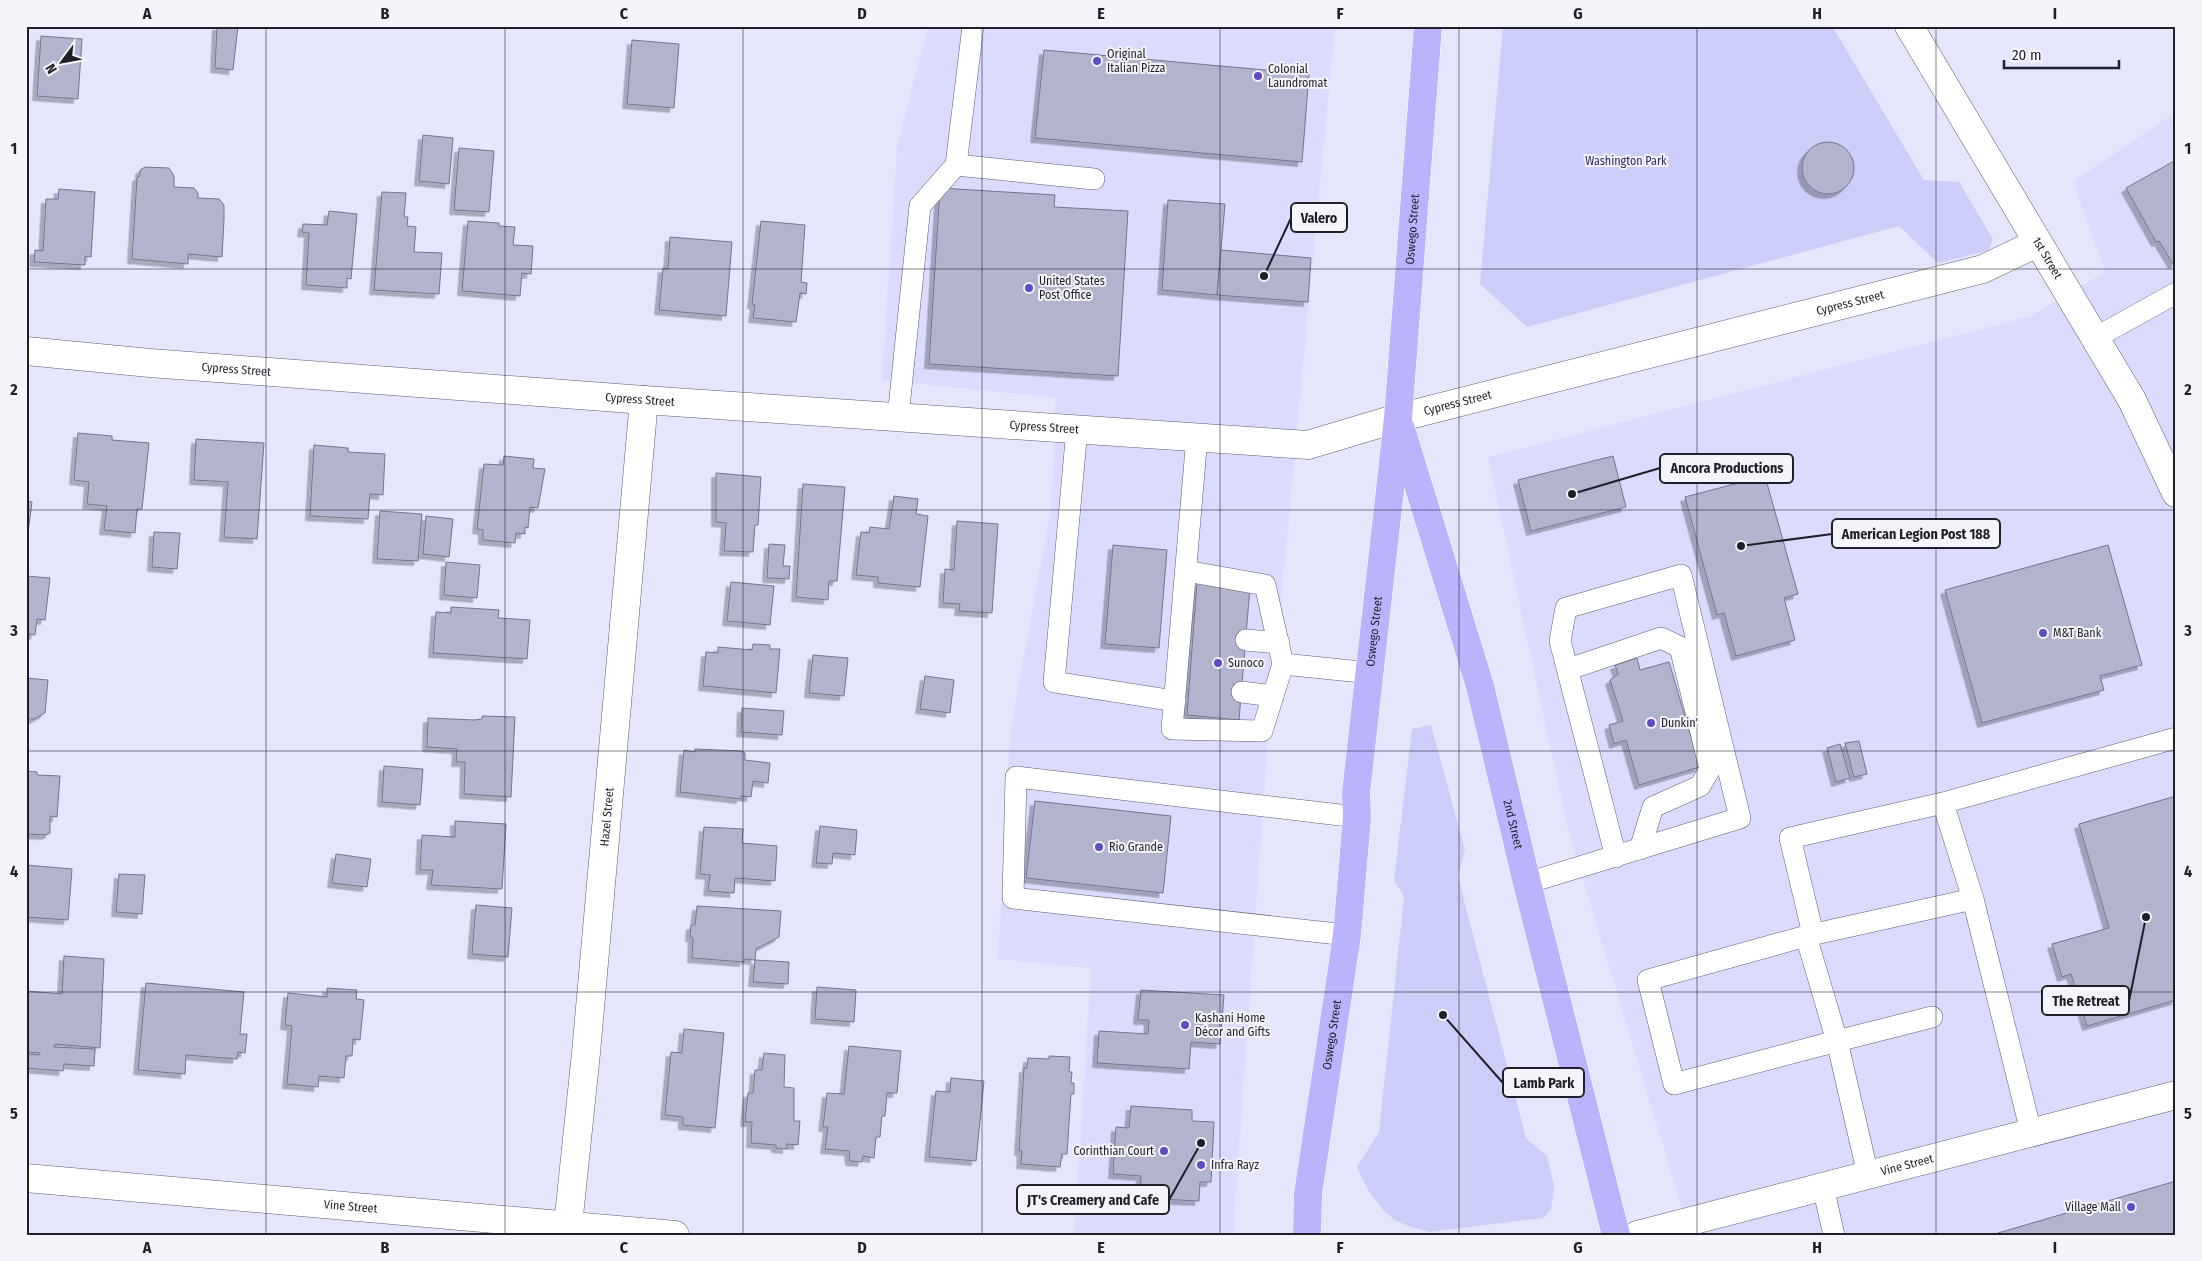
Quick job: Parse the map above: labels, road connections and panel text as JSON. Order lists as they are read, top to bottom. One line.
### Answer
{"streets":{"main road":["Oswego Street","2nd Street"],"street":["1st Street","Cypress Street","Hazel Street","Vine Street"]},"crossings":[["Oswego Street","Cypress Street"],["Oswego Street","2nd Street"],["1st Street","Cypress Street"],["Cypress Street","Hazel Street"],["Cypress Street","2nd Street"],["Hazel Street","Vine Street"]],"parks":["Washington Park"],"places":["Original Italian Pizza","Colonial Laundromat","Valero","United States Post Office","Ancora Productions","American Legion Post 188","M&T Bank","Sunoco","Dunkin'","Rio Grande","The Retreat","Lamb Park","Kashani Home Décor and Gifts","JT's Creamery and Cafe","Corinthian Court","Infra Rayz","Village Mall"],"scale_bar":"20 m","north":"bottom left","grid":{"columns":["A","B","C","D","E","F","G","H","I"],"rows":["1","2","3","4","5"]}}
